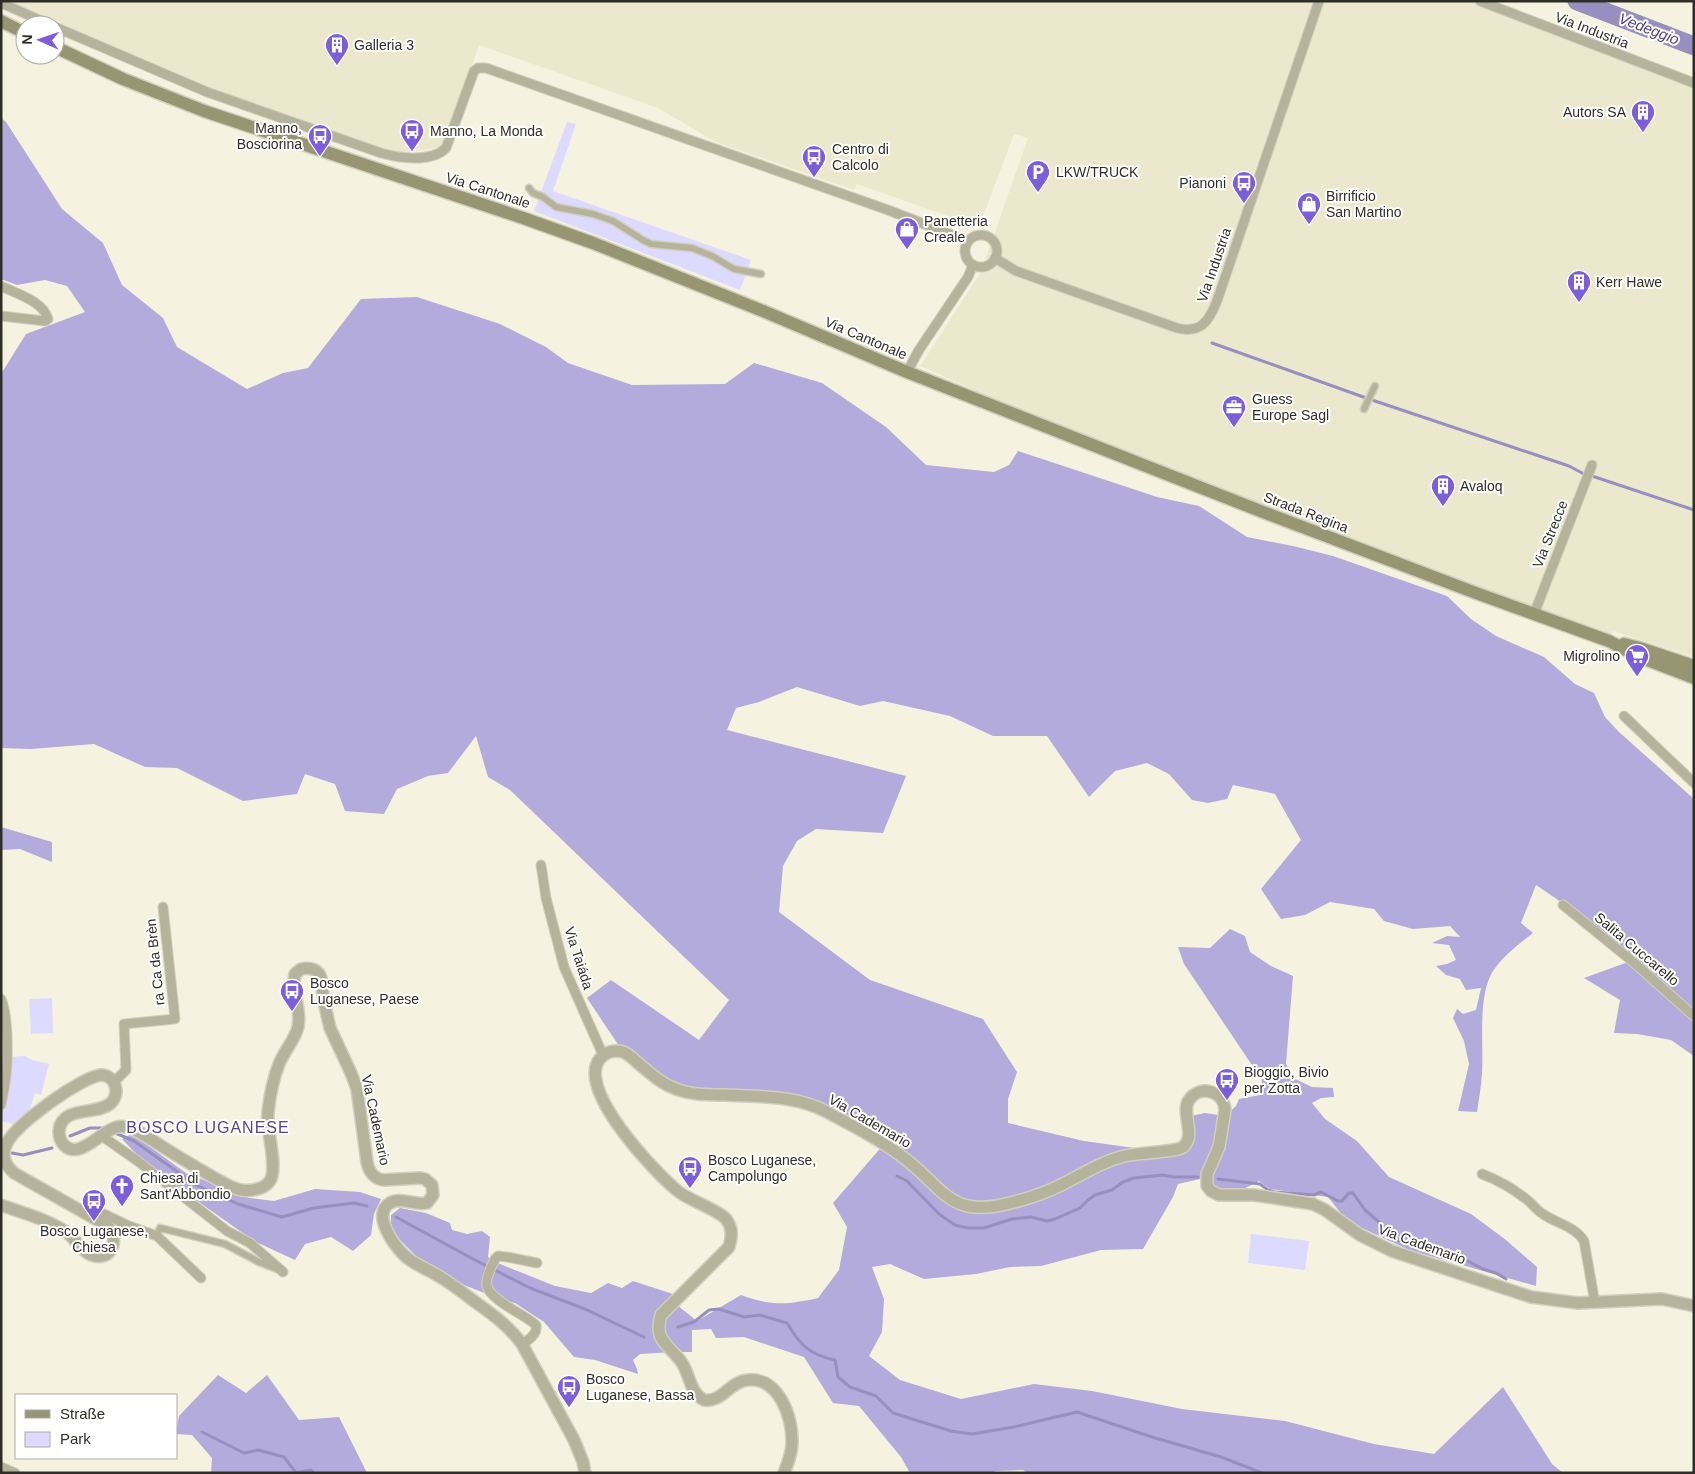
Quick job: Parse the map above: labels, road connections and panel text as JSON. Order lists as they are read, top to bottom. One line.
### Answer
{"streets":{"main road":["Via Cantonale","Strada Regina"],"street":["Via Industria","Via Strecce","Salita Cuccarello","Via Taiáda","ra Ca da Brèn","Via Cademario"]},"crossings":[["Via Cantonale","Strada Regina"],["Strada Regina","Via Strecce"],["Via Taiáda","Via Cademario"],["ra Ca da Brèn","Via Cademario"]],"districts":["BOSCO LUGANESE"],"water":["Vedeggio"],"places":{"building":["Galleria 3","Autors SA","Kerr Hawe","Avaloq"],"bus stop":["Manno, La Monda","Manno, Bosciorina","Centro di Calcolo","Pianoni","Bosco Luganese, Paese","Bioggio, Bivio per Zotta","Bosco Luganese, Campolungo","Bosco Luganese, Chiesa","Bosco Luganese, Bassa"],"parking":["LKW/TRUCK"],"shop":["Birrificio San Martino","Panetteria Creale"],"office":["Guess Europe Sagl"],"supermarket":["Migrolino"],"church":["Chiesa di Sant'Abbondio"]},"legend":["Straße","Park"],"north":"left"}
